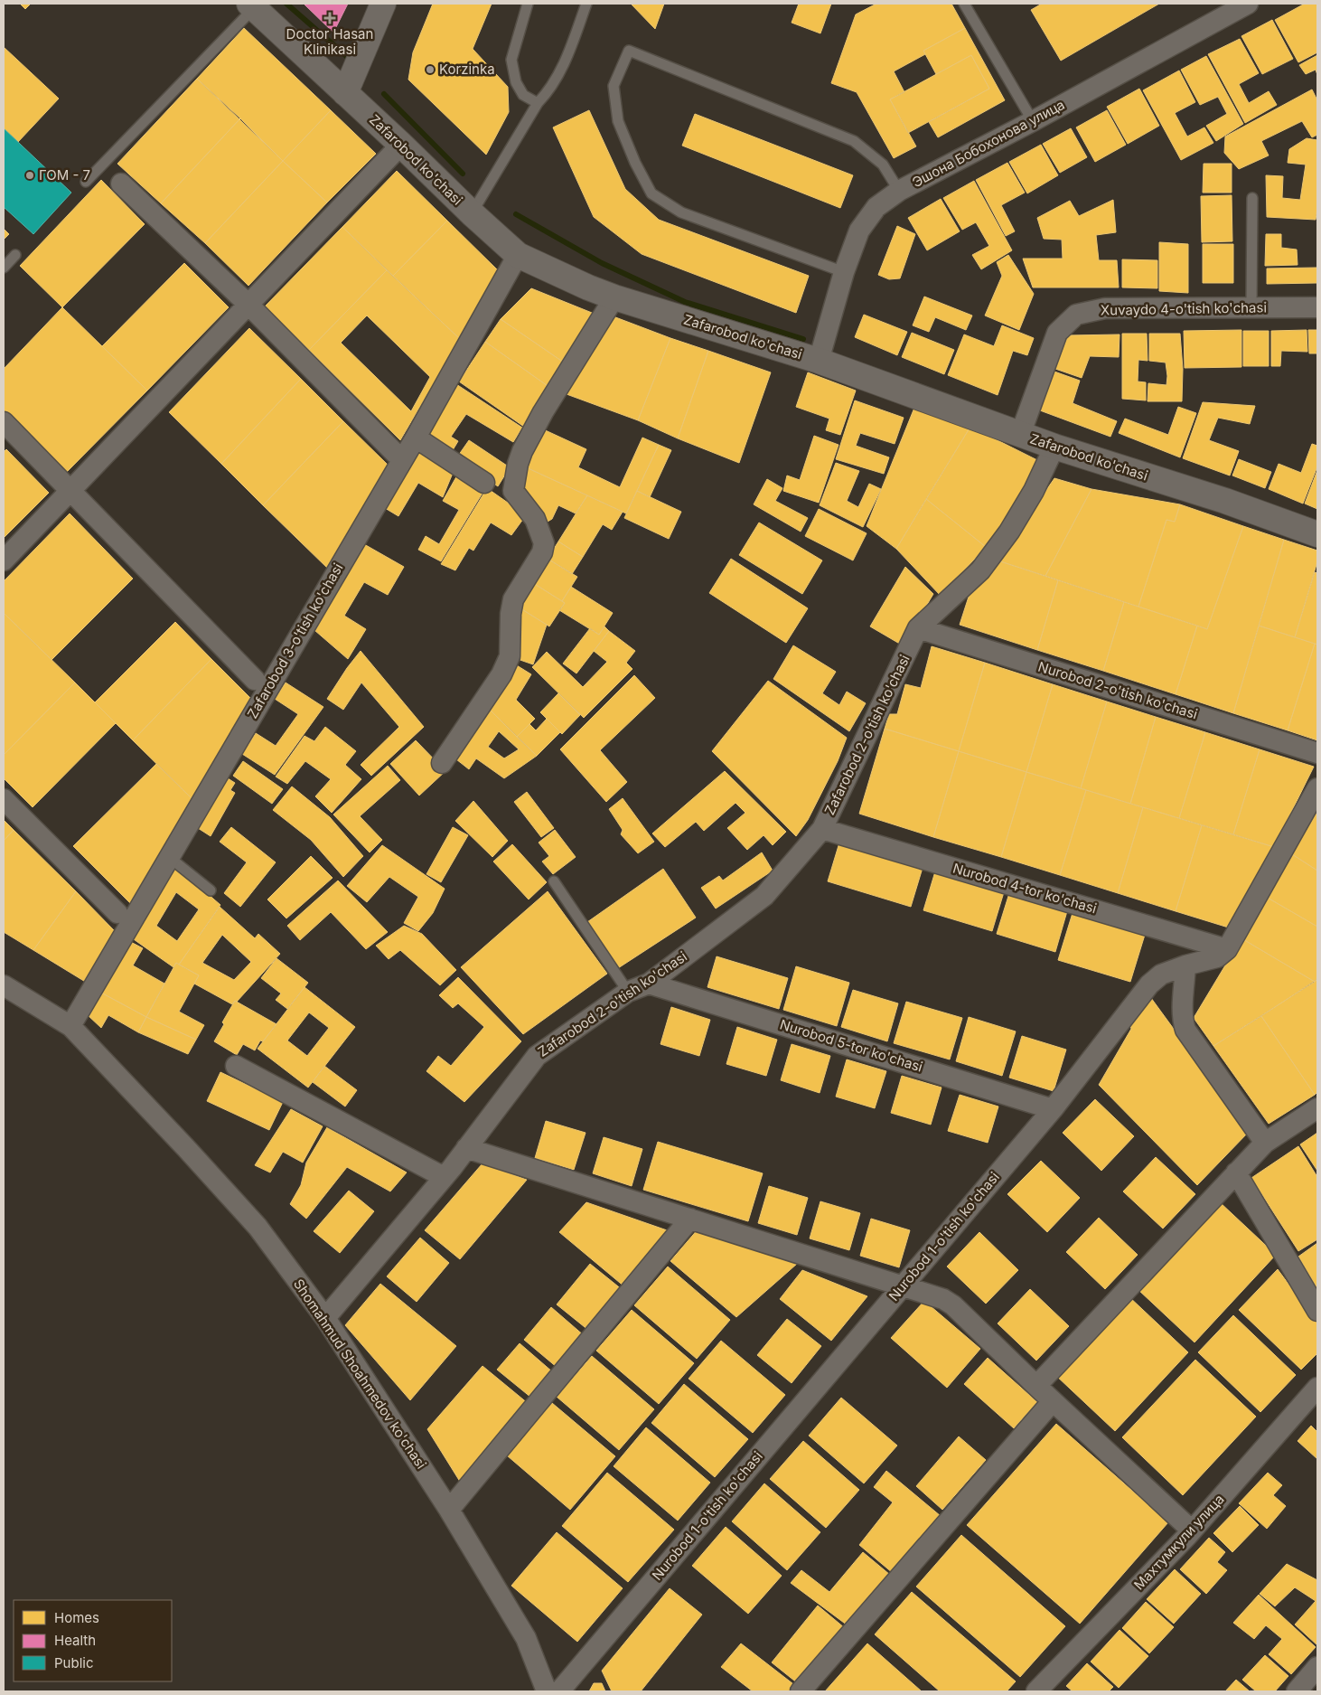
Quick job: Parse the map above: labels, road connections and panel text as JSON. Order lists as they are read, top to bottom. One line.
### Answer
{"streets":{"street":["Эшона Бобохонова улица","Zafarobod ko'chasi","Xuvaydo 4-o'tish ko'chasi","Zafarobod 3-o'tish ko'chasi","Nurobod 2-o'tish ko'chasi","Zafarobod 2-o'tish ko'chasi","Nurobod 4-tor ko'chasi","Nurobod 5-tor ko'chasi","Nurobod 1-o'tish ko'chasi","Shomahmud Shoahmedov ko'chasi","Махтумкули улица"]},"crossings":[["Эшона Бобохонова улица","Zafarobod ko'chasi"],["Zafarobod ko'chasi","Xuvaydo 4-o'tish ko'chasi"],["Zafarobod ko'chasi","Zafarobod 3-o'tish ko'chasi"],["Zafarobod ko'chasi","Zafarobod 2-o'tish ko'chasi"],["Zafarobod 3-o'tish ko'chasi","Shomahmud Shoahmedov ko'chasi"],["Nurobod 2-o'tish ko'chasi","Zafarobod 2-o'tish ko'chasi"],["Zafarobod 2-o'tish ko'chasi","Nurobod 4-tor ko'chasi"],["Zafarobod 2-o'tish ko'chasi","Nurobod 5-tor ko'chasi"],["Zafarobod 2-o'tish ko'chasi","Shomahmud Shoahmedov ko'chasi"],["Nurobod 4-tor ko'chasi","Nurobod 1-o'tish ko'chasi"],["Nurobod 5-tor ko'chasi","Nurobod 1-o'tish ko'chasi"]],"places":{"health":["Doctor Hasan Klinikasi"],"other":["Korzinka","ГОМ - 7"]},"legend":["Homes","Health","Public"]}
